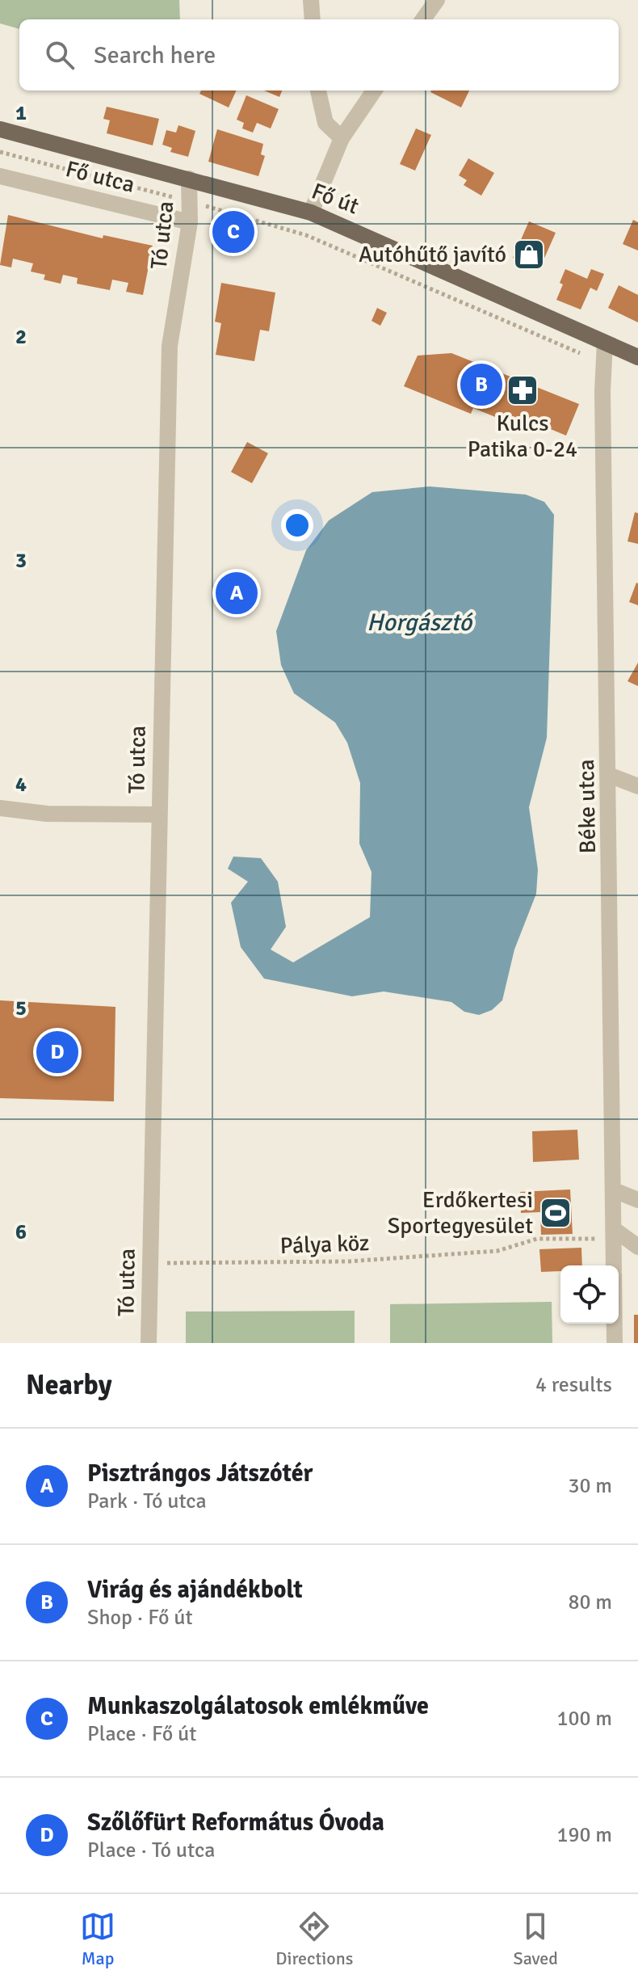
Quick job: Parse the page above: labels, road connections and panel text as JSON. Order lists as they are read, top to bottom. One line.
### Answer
{"streets":{"main road":["Fő út"],"street":["Fő utca","Tó utca","Béke utca"],"path":["Pálya köz"]},"crossings":[["Fő utca","Tó utca"],["Fő út","Tó utca"],["Fő út","Béke utca"],["Tó utca","Pálya köz"],["Béke utca","Pálya köz"]],"water":["Horgásztó"],"places":{"shop":["Autóhűtő javító"],"pharmacy":["Kulcs Patika 0-24"],"sports":["Erdőkertesi Sportegyesület"]},"page":{"search":"Search here","pins":["C","B","A","D"],"heading":["Nearby","4 results"],"list":[{"mark":"A","name":"Pisztrángos Játszótér","note":"Park · Tó utca","value":"30 m"},{"mark":"B","name":"Virág és ajándékbolt","note":"Shop · Fő út","value":"80 m"},{"mark":"C","name":"Munkaszolgálatosok emlékműve","note":"Place · Fő út","value":"100 m"},{"mark":"D","name":"Szőlőfürt Református Óvoda","note":"Place · Tó utca","value":"190 m"}],"nav":["Map","Directions","Saved"]},"grid":{"rows":["1","2","3","4","5","6"]}}
